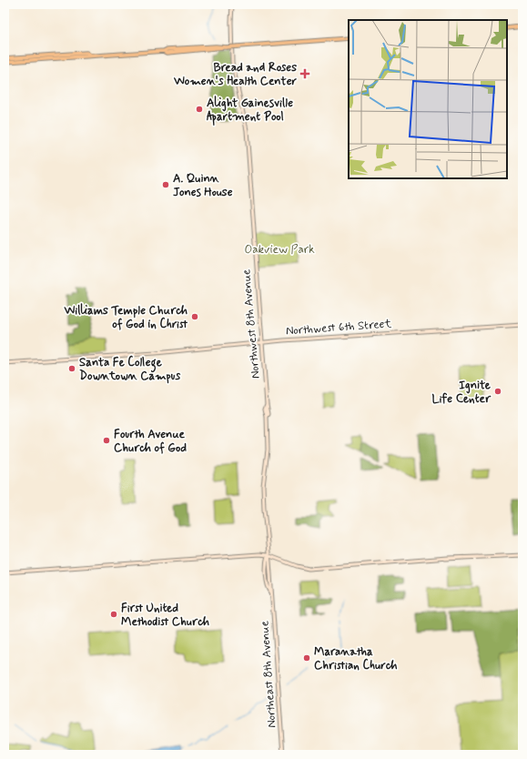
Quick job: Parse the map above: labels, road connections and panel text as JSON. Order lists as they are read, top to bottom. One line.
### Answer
{"streets":{"main road":["Northwest 8th Avenue","Northwest 6th Street","Northeast 8th Avenue"]},"crossings":[["Northwest 8th Avenue","Northwest 6th Street"],["Northwest 8th Avenue","Northeast 8th Avenue"]],"parks":["Oakview Park"],"places":{"health":["Bread and Roses Women's Health Center"],"other":["Alight Gainesville Apartment Pool","A. Quinn Jones House","Williams Temple Church of God in Christ","Santa Fe College Downtown Campus","Ignite Life Center","Fourth Avenue Church of God","First United Methodist Church","Maranatha Christian Church"]}}
